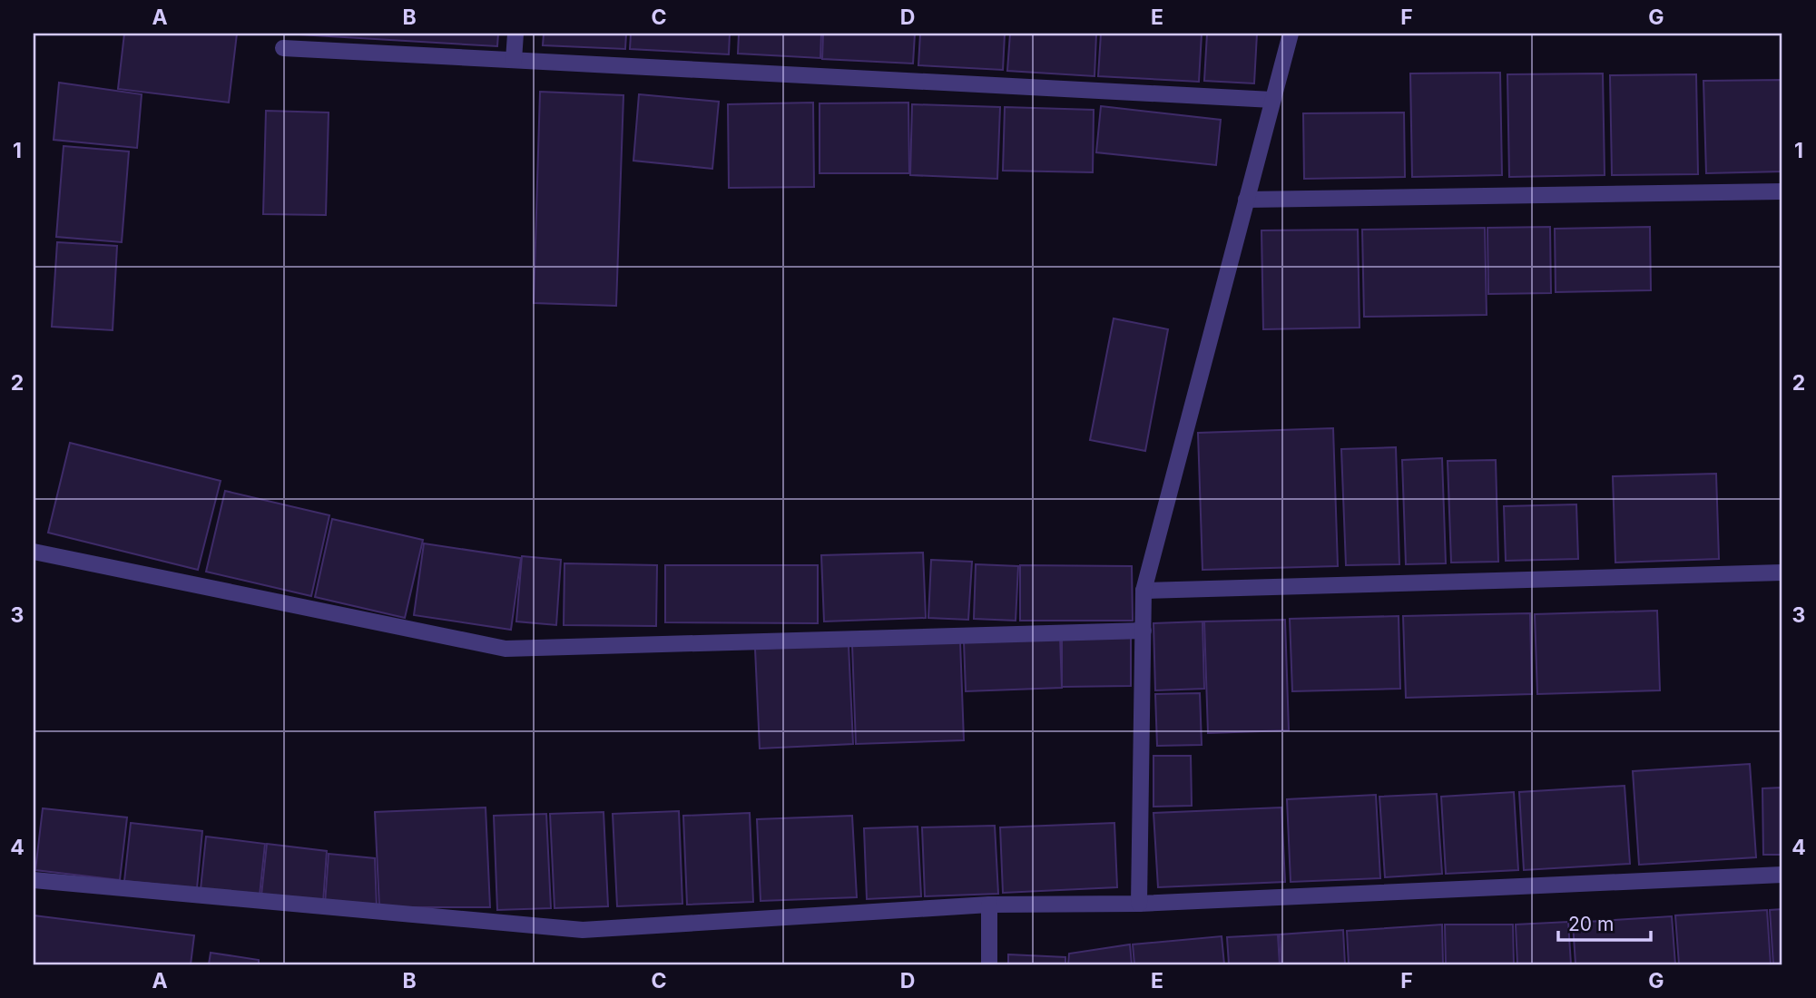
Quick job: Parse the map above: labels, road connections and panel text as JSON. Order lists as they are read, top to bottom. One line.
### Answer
{"scale_bar":"20 m","grid":{"columns":["A","B","C","D","E","F","G"],"rows":["1","2","3","4"]}}
